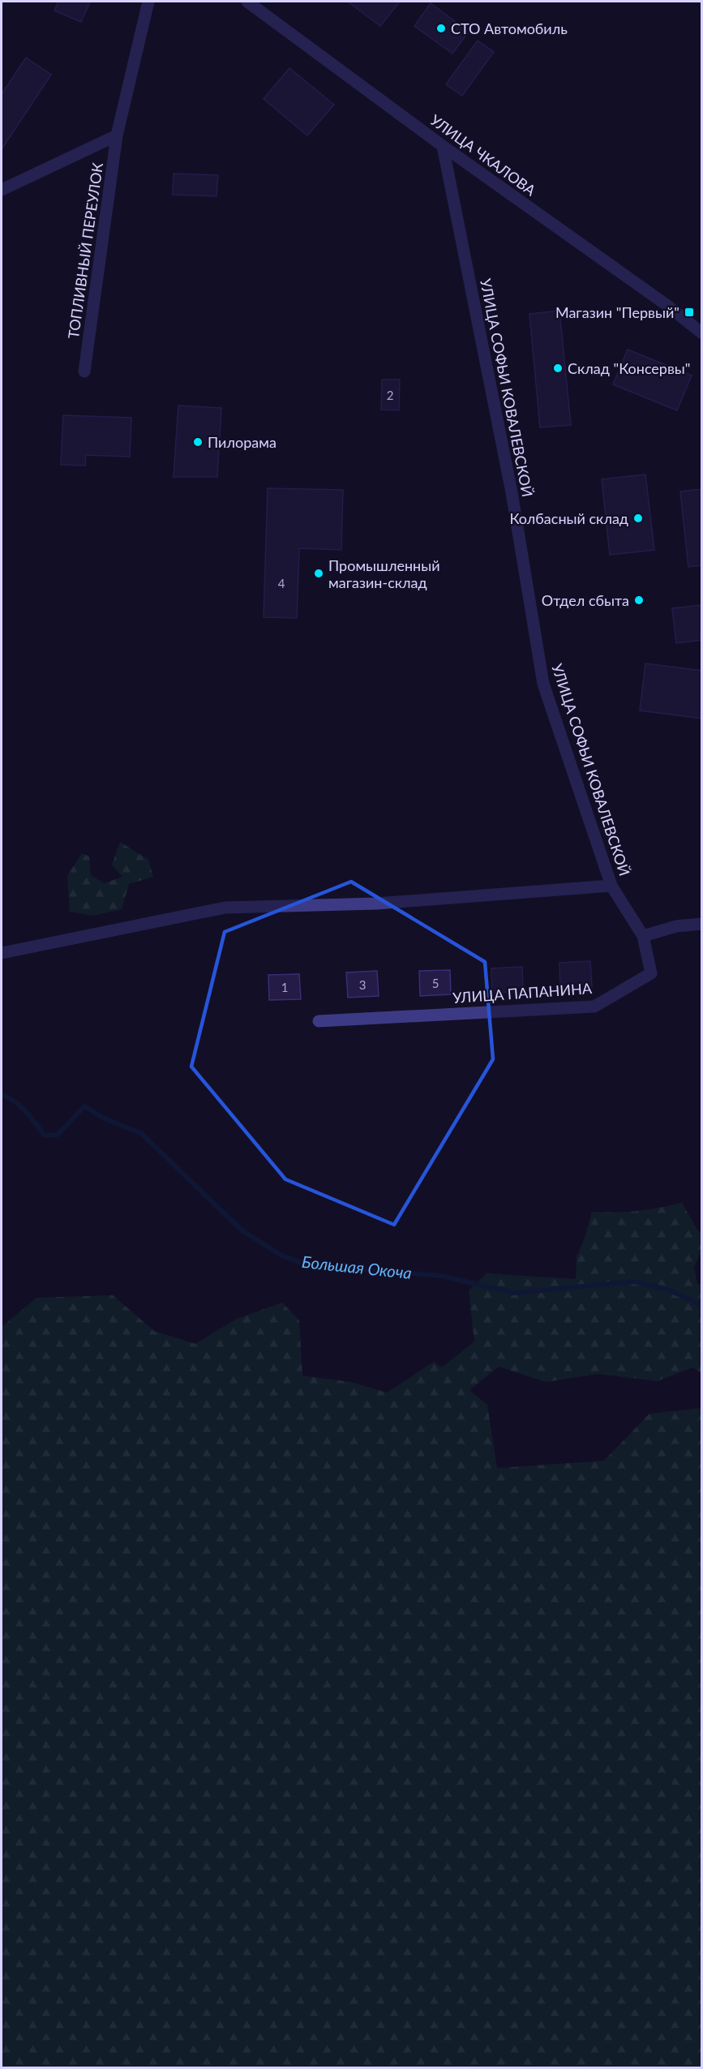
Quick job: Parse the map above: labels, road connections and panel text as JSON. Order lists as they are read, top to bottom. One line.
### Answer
{"streets":{"street":["УЛИЦА ЧКАЛОВА","ТОПЛИВНЫЙ ПЕРЕУЛОК","УЛИЦА СОФЬИ КОВАЛЕВСКОЙ","УЛИЦА ПАПАНИНА"]},"crossings":[["УЛИЦА ЧКАЛОВА","УЛИЦА СОФЬИ КОВАЛЕВСКОЙ"],["УЛИЦА СОФЬИ КОВАЛЕВСКОЙ","УЛИЦА ПАПАНИНА"]],"water":["Большая Окоча"],"places":{"other":["СТО Автомобиль","Склад \"Консервы\"","Пилорама","Колбасный склад","Промышленный магазин-склад","Отдел сбыта"],"transit":["Магазин \"Первый\""]},"house_numbers":["2","4","5","3","1"]}
